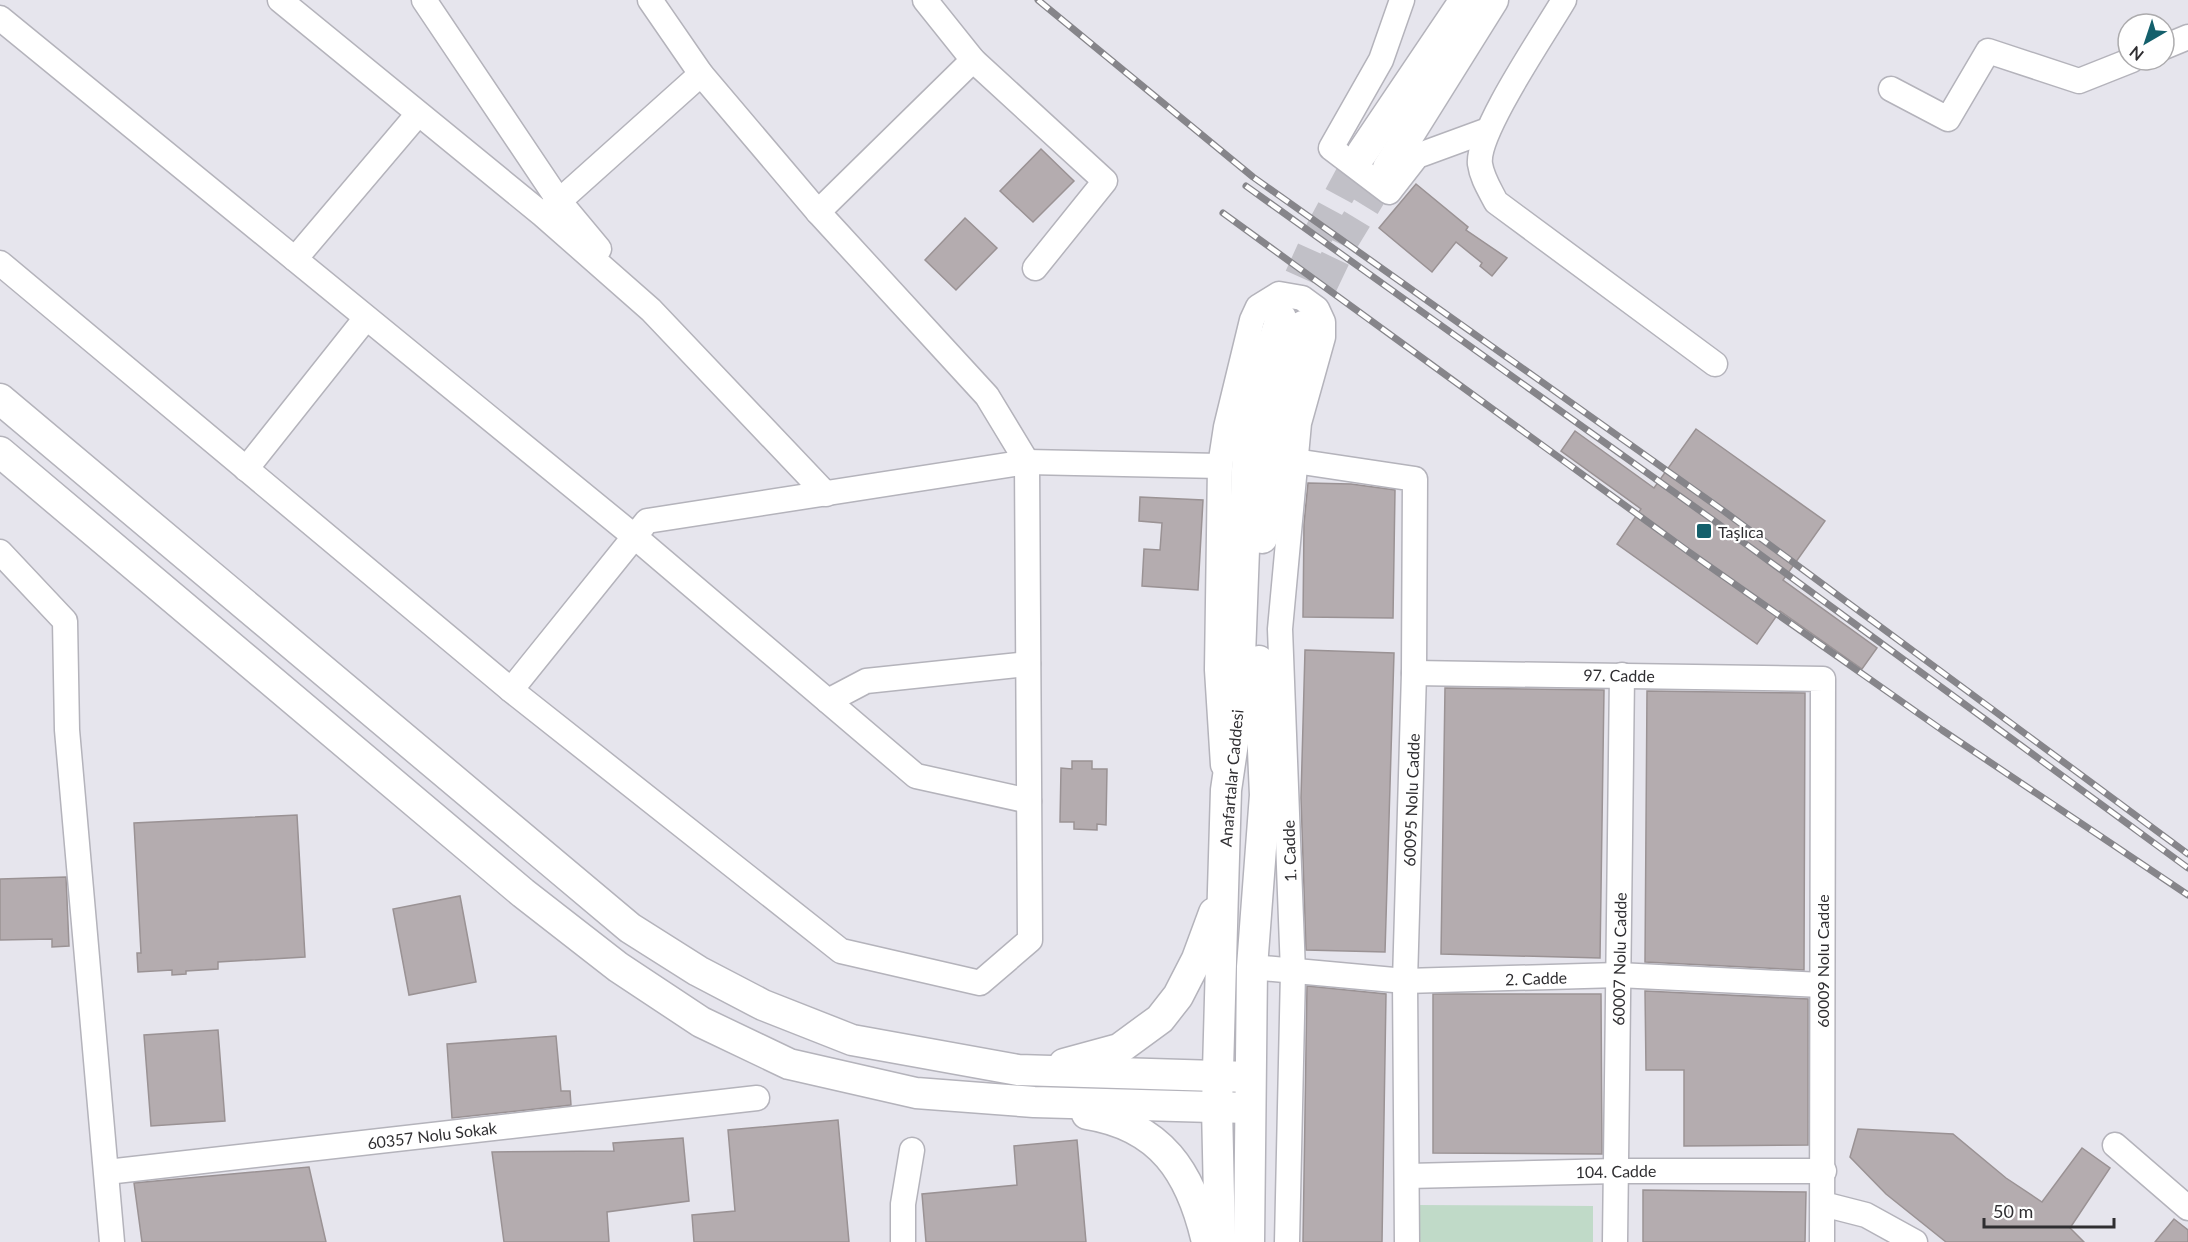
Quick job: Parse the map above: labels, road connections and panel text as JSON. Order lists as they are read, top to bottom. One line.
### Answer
{"streets":{"main road":["Anafartalar Caddesi"],"street":["97. Cadde","60095 Nolu Cadde","1. Cadde","60007 Nolu Cadde","60009 Nolu Cadde","2. Cadde","60357 Nolu Sokak","104. Cadde"]},"crossings":[["97. Cadde","60095 Nolu Cadde"],["97. Cadde","60007 Nolu Cadde"],["97. Cadde","60009 Nolu Cadde"],["Anafartalar Caddesi","2. Cadde"],["60095 Nolu Cadde","1. Cadde"],["60095 Nolu Cadde","2. Cadde"],["60095 Nolu Cadde","104. Cadde"],["1. Cadde","2. Cadde"],["60007 Nolu Cadde","2. Cadde"],["60007 Nolu Cadde","104. Cadde"],["60009 Nolu Cadde","2. Cadde"],["60009 Nolu Cadde","104. Cadde"]],"places":{"transit":["Taşlıca"]},"scale_bar":"50 m","north":"bottom left"}
